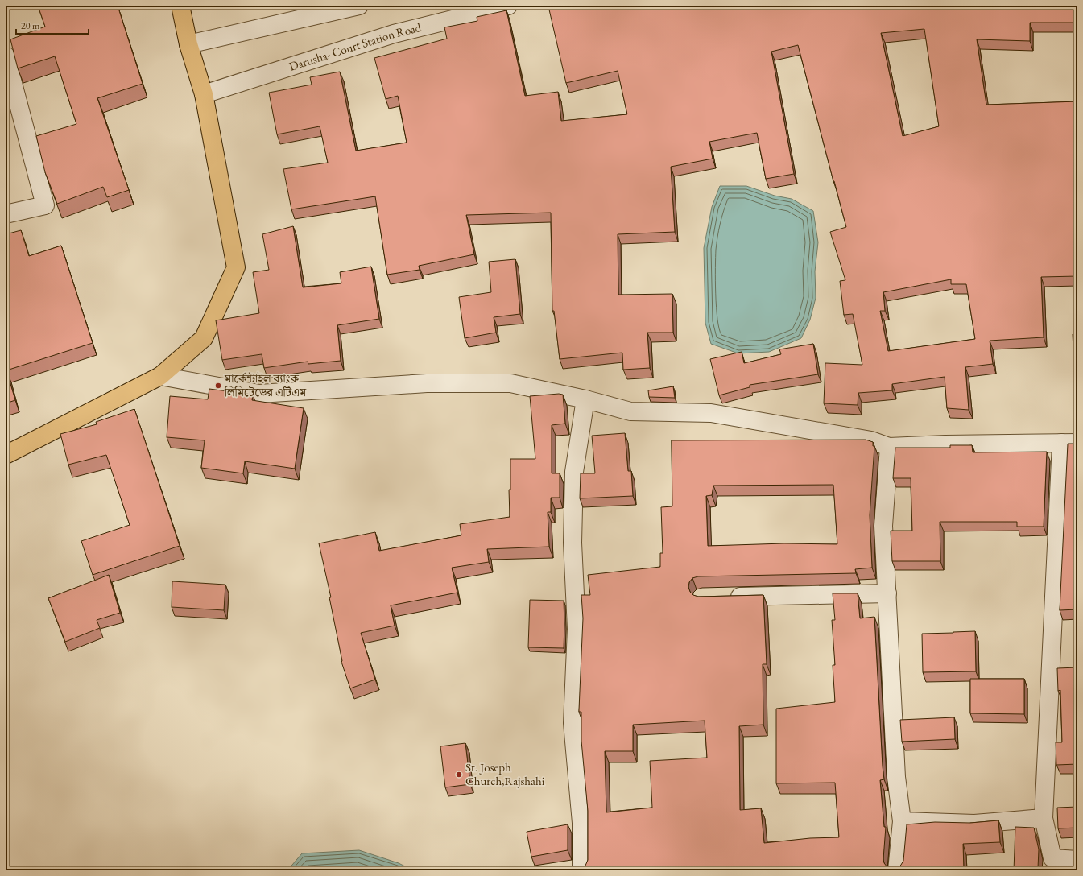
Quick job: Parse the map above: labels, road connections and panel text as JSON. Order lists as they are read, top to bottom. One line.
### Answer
{"streets":{"street":["Darusha- Court Station Road"]},"places":["মার্কেন্টাইল ব্যাংক লিমিটেডের এটিএম","St. Joseph Church,Rajshahi"],"scale_bar":"20 m"}
